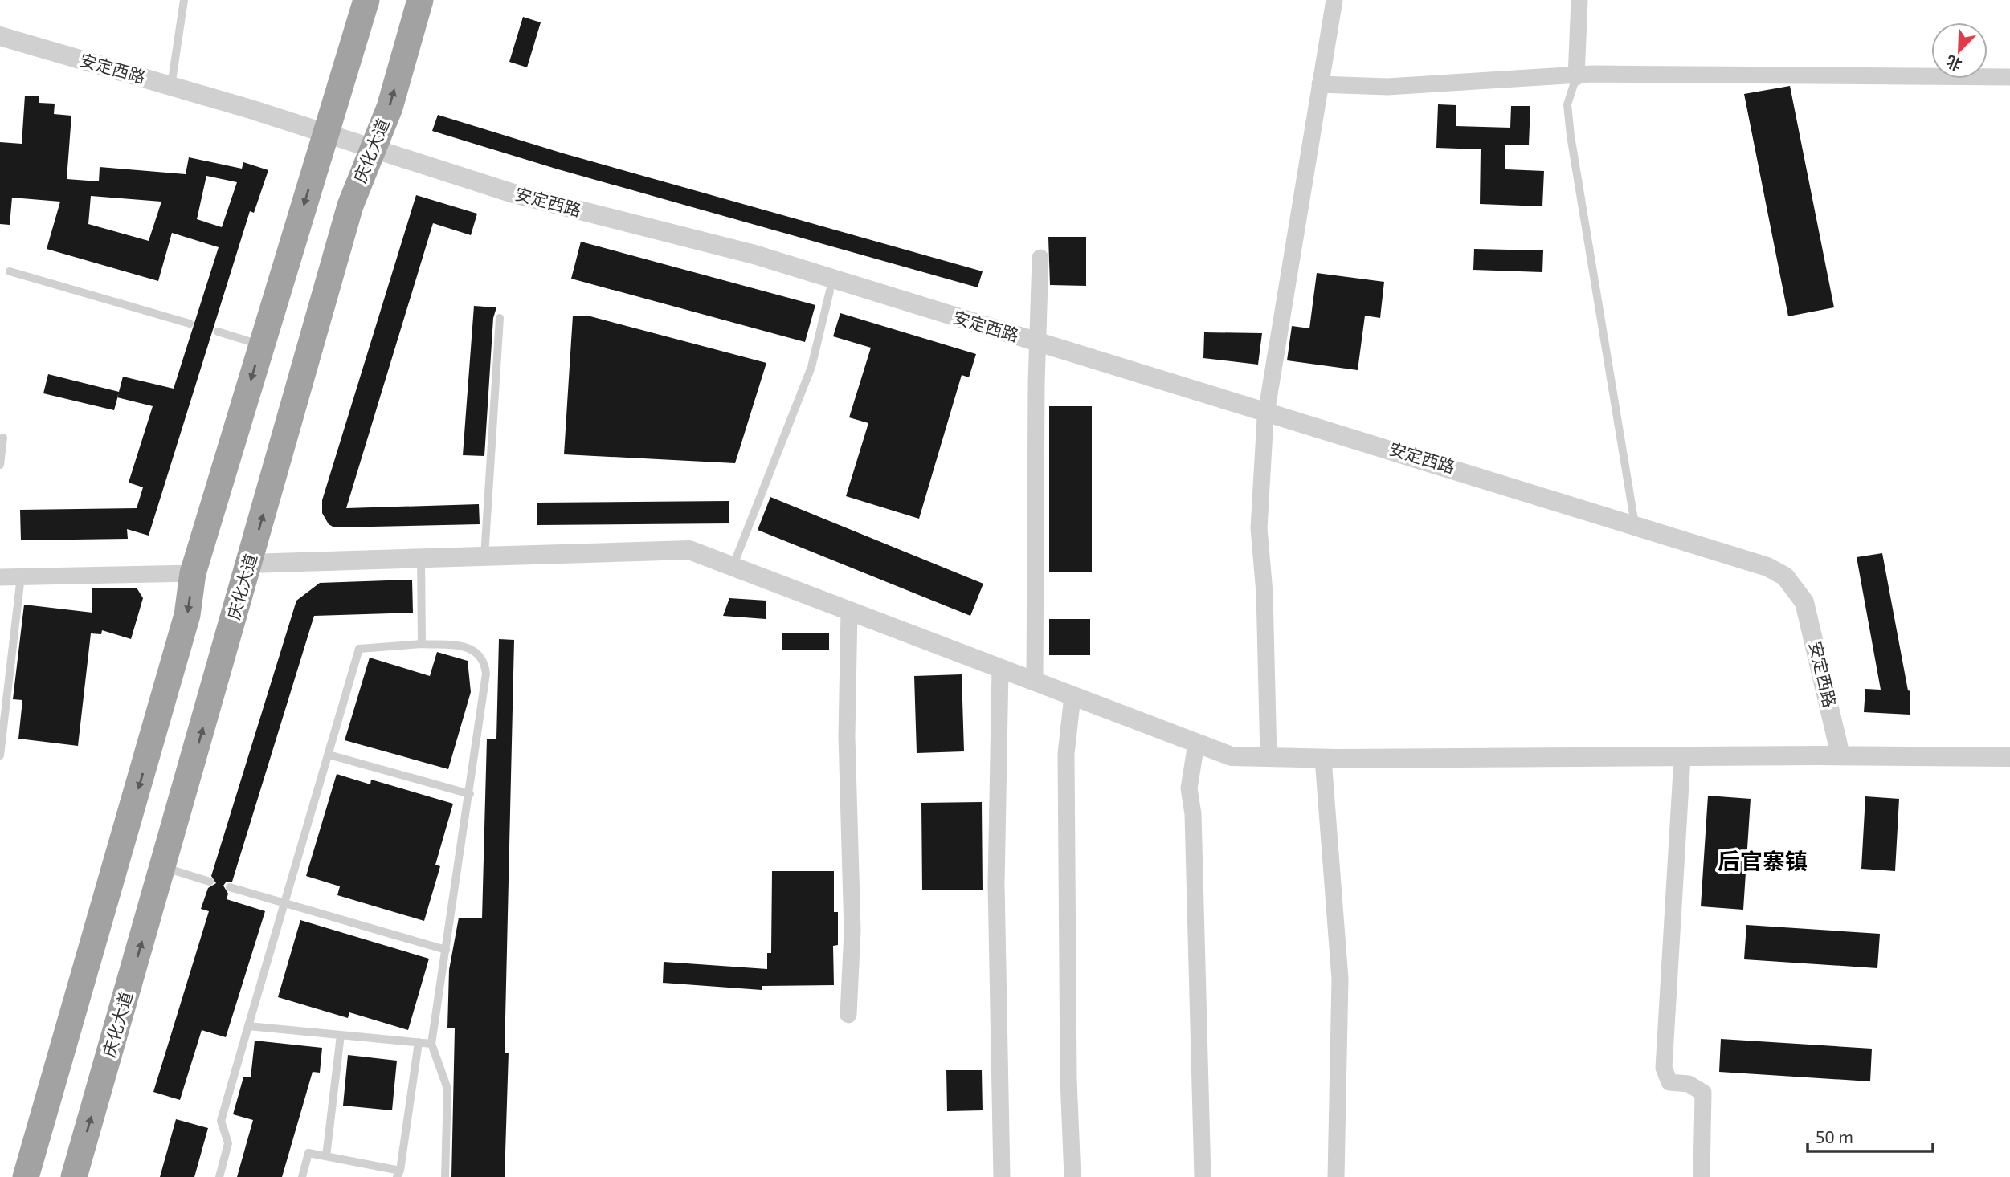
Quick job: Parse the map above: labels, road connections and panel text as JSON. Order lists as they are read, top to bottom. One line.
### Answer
{"streets":{"highway":["庆化大道"],"street":["安定西路"]},"crossings":[["安定西路","庆化大道"]],"districts":["后官寨镇"],"scale_bar":"50 m","north":"bottom left"}
